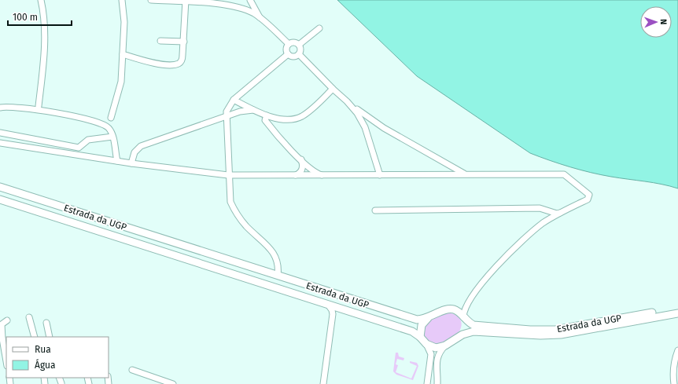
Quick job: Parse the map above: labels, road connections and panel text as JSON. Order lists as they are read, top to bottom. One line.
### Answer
{"streets":{"main road":["Estrada da UGP"]},"legend":["Rua","Água"],"scale_bar":"100 m","north":"right"}
